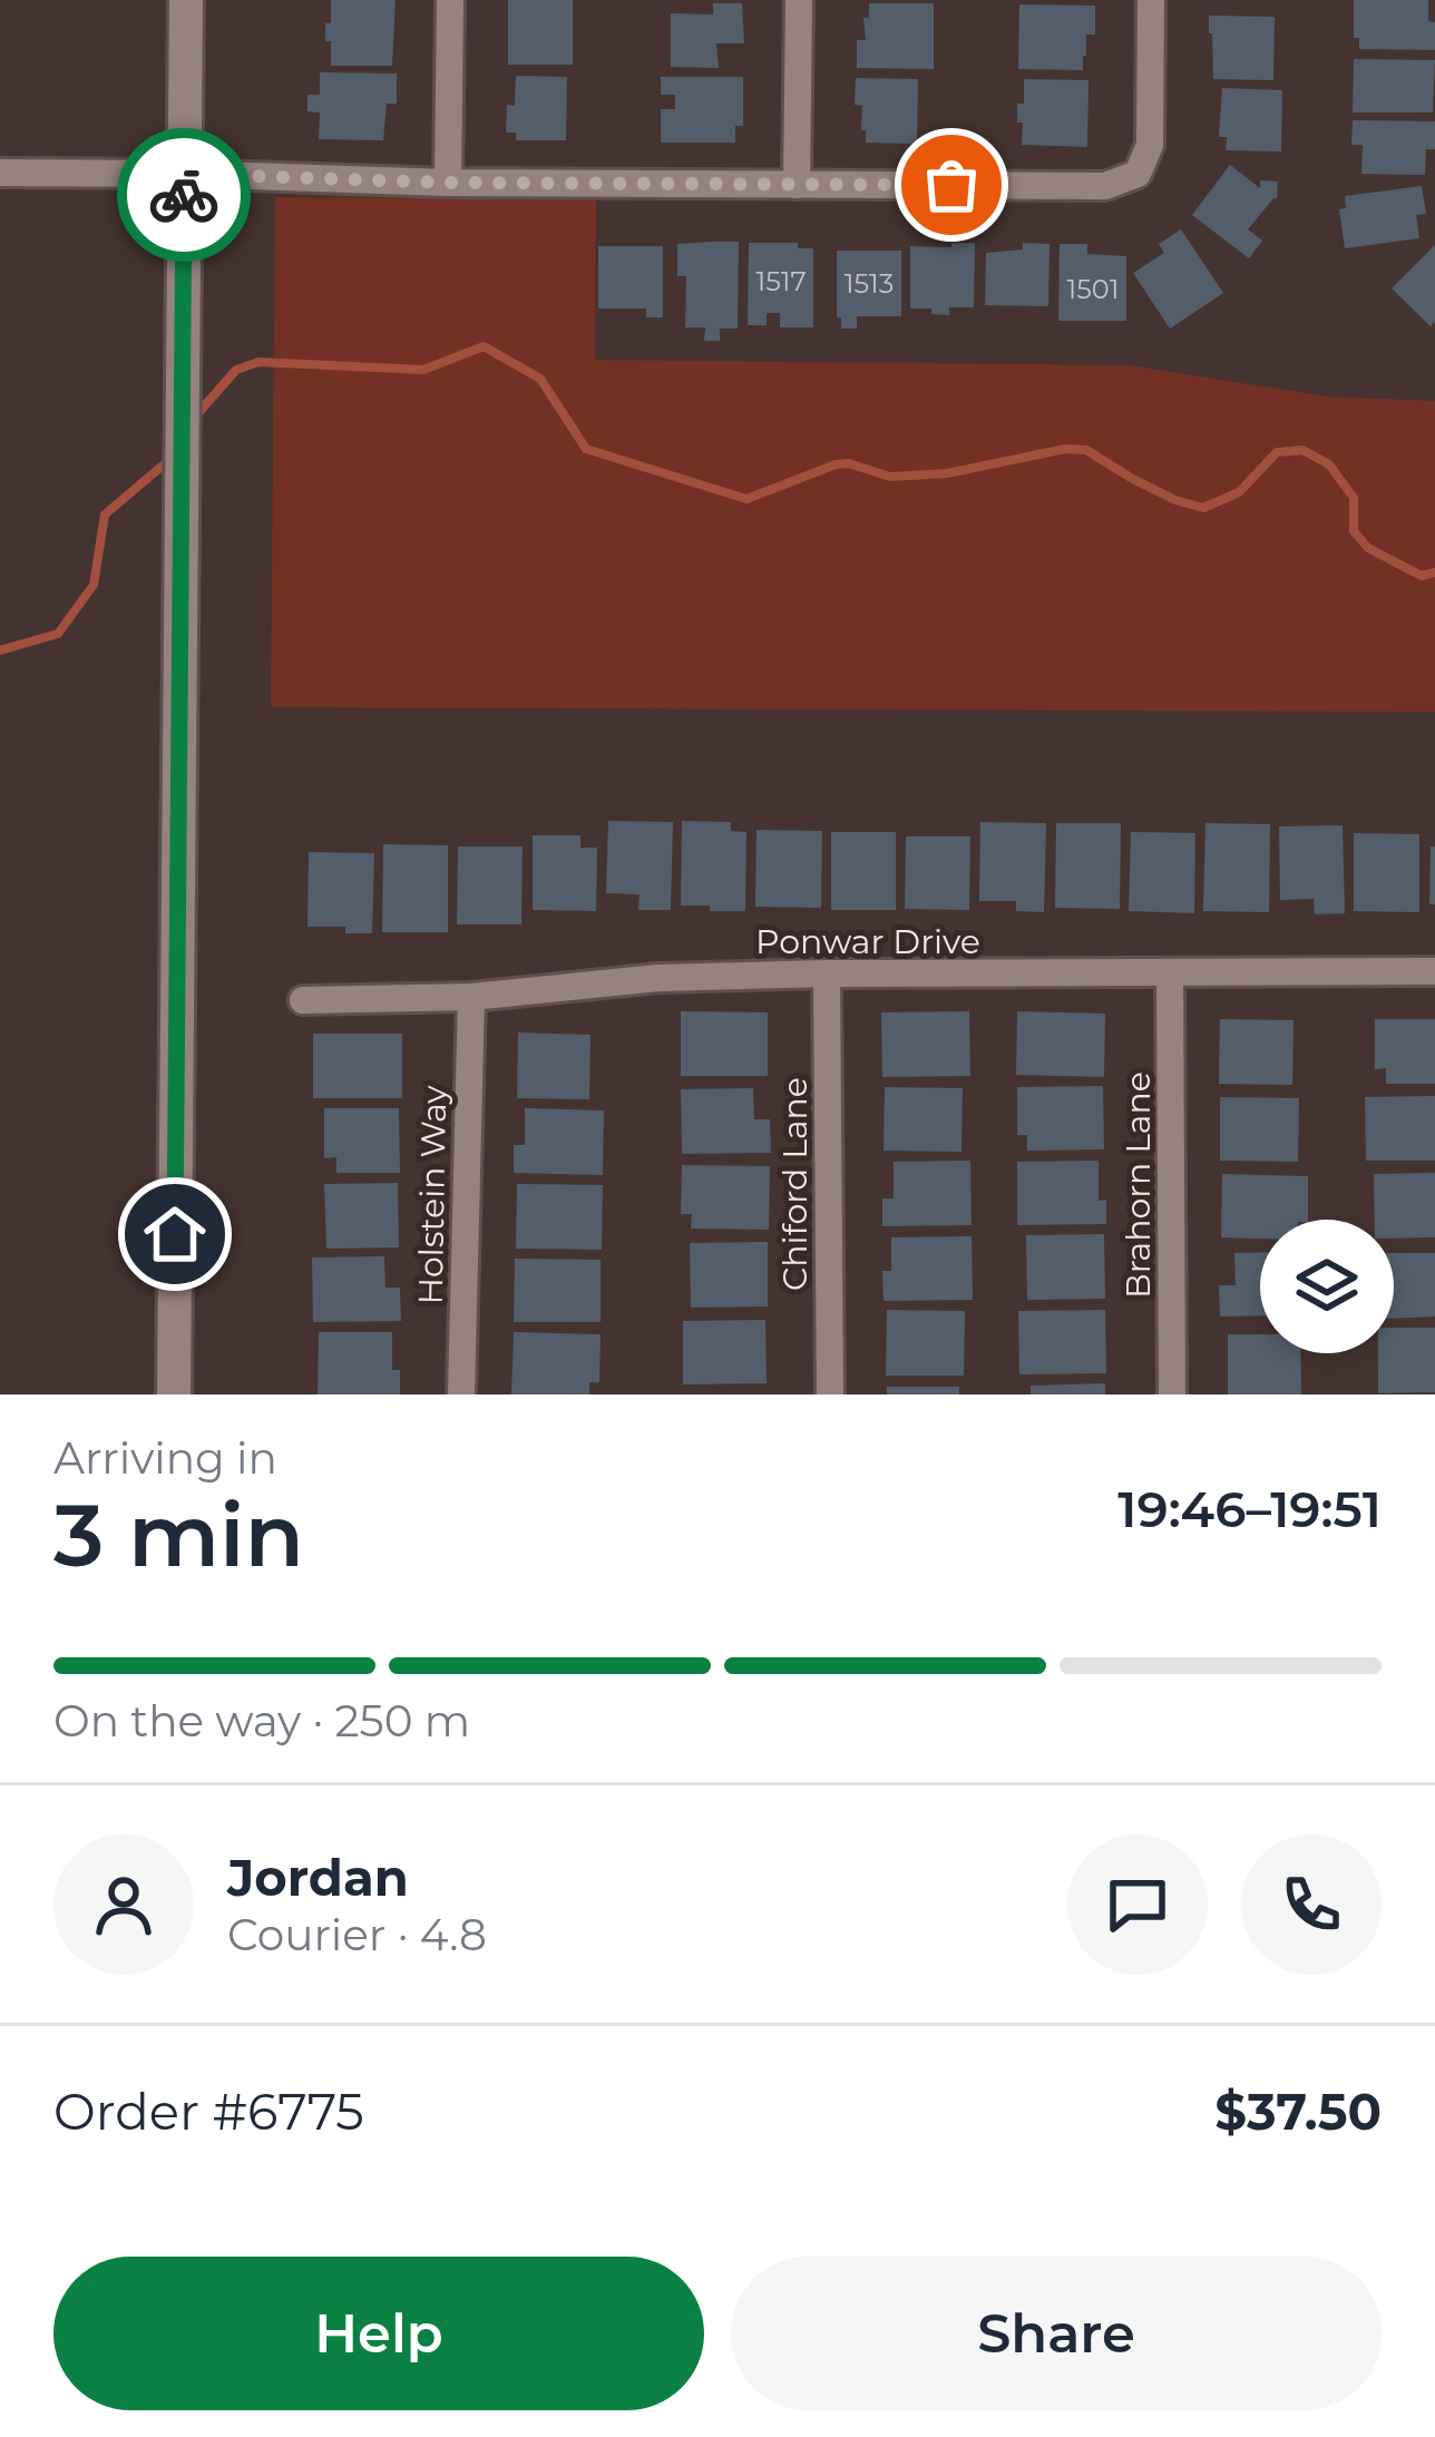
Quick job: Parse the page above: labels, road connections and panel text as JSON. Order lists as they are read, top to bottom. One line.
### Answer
{"streets":{"street":["Ponwar Drive","Chiford Lane","Brahorn Lane","Holstein Way"]},"crossings":[["Ponwar Drive","Chiford Lane"],["Ponwar Drive","Brahorn Lane"],["Ponwar Drive","Holstein Way"]],"house_numbers":["1517","1513","1501"],"page":{"heading":["3 min","Arriving in","19:46–19:51"],"panel":["Jordan","Courier · 4.8","Order #6775","$37.50"],"bar":"On the way · 250 m","buttons":["Help","Share"]}}
